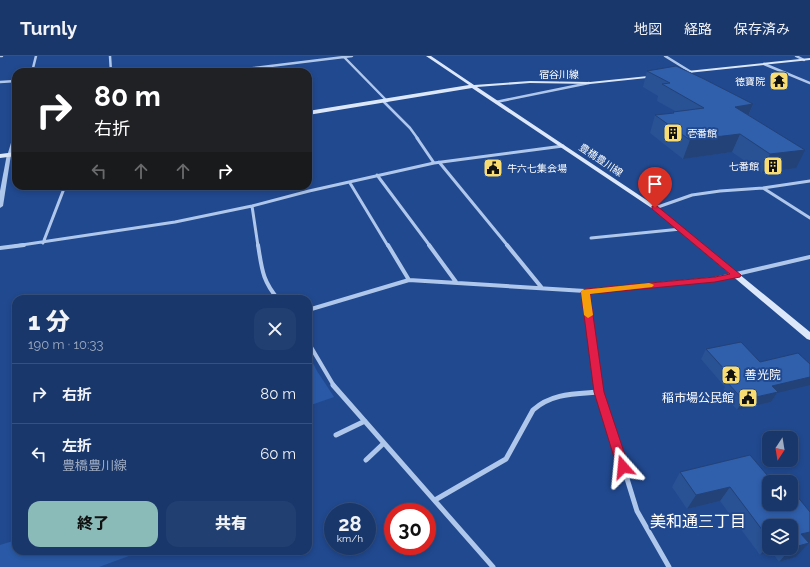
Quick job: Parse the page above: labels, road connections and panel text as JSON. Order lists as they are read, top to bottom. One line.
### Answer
{"streets":{"main road":["宿谷川線","豊橋豊川線"]},"crossings":[["宿谷川線","豊橋豊川線"]],"districts":["美和通三丁目"],"places":{"temple":["徳寶院","善光院"],"building":["壱番館","七番館"],"public building":["牛六七集会場","稲市場公民館"]},"north":"bottom","page":{"header":"Turnly","nav":["地図","経路","保存済み"],"turn":["80 m","右折"],"heading":["1 分","190 m · 10:33"],"list":[{"name":"右折","value":"80 m"},{"name":"左折","note":"豊橋豊川線","value":"60 m"}],"buttons":["終了","共有"],"speed":"28 km/h","limit":"30"}}
